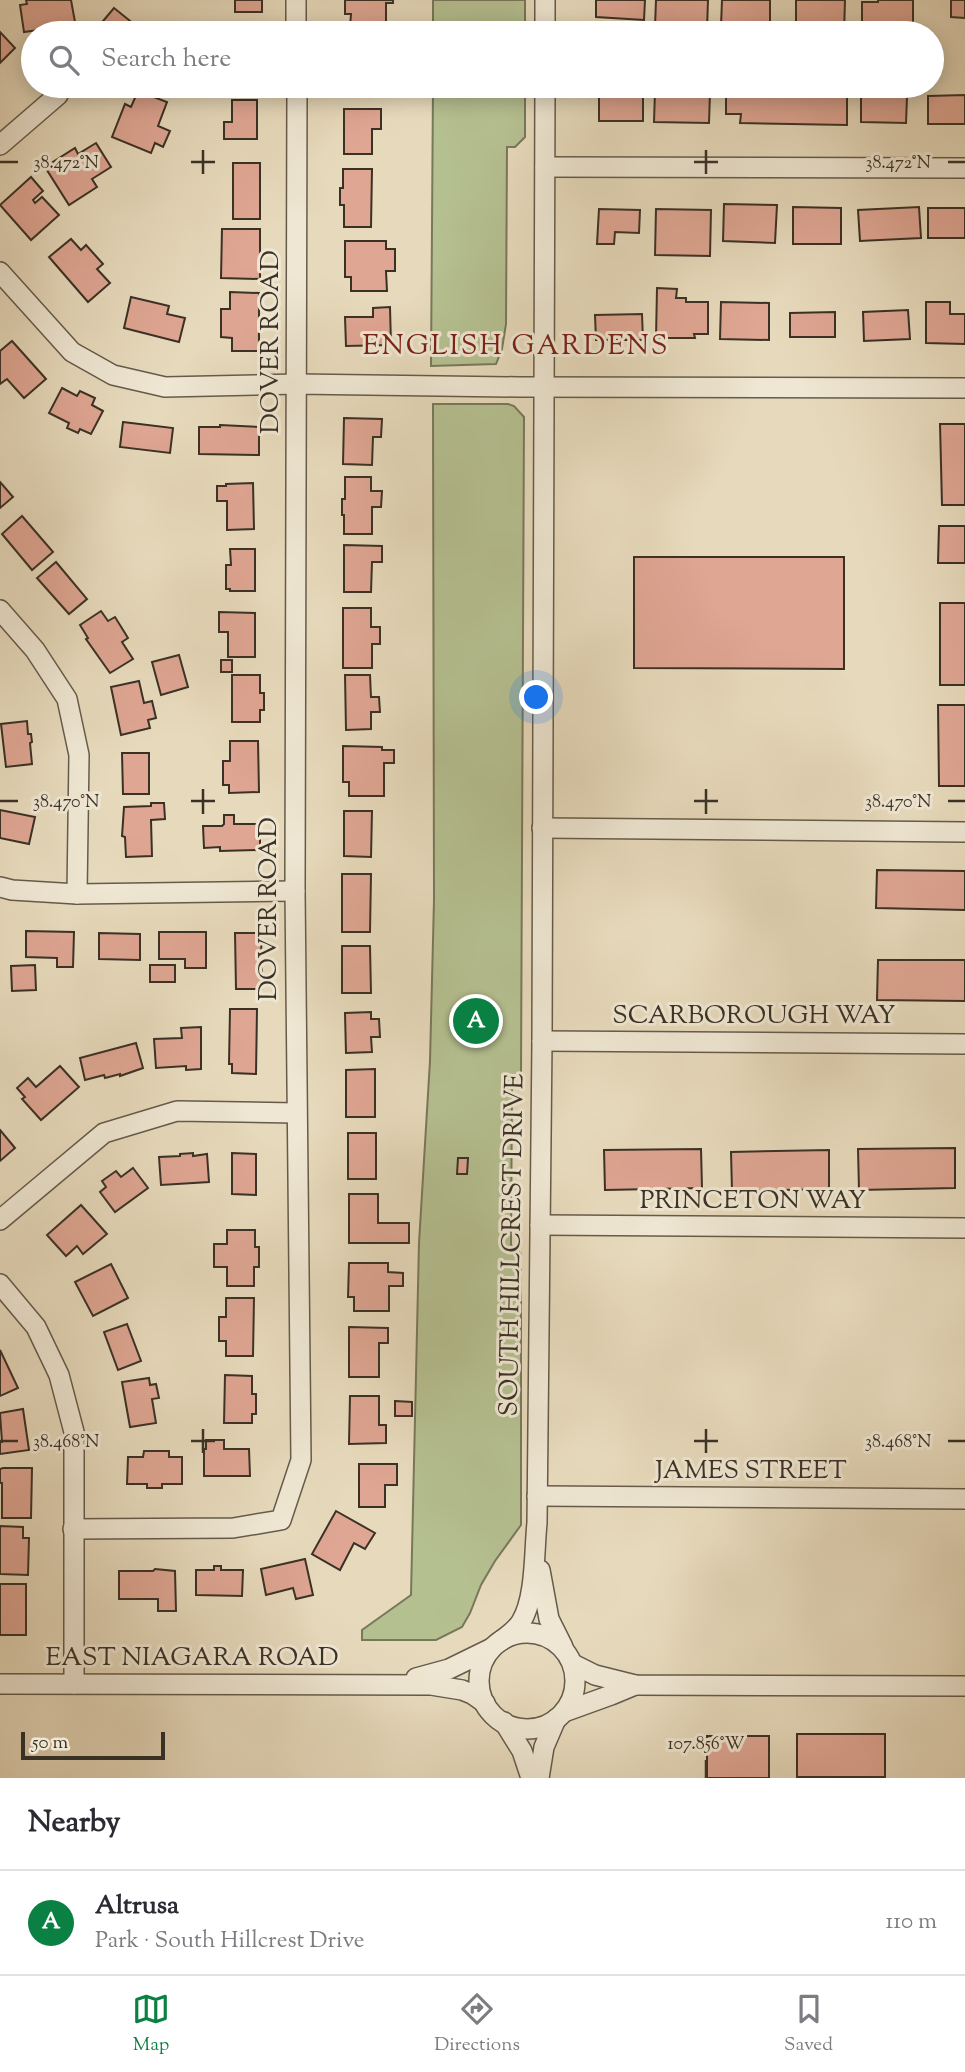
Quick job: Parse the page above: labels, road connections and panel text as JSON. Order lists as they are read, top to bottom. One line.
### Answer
{"streets":{"street":["DOVER ROAD","SCARBOROUGH WAY","PRINCETON WAY","SOUTH HILLCREST DRIVE","JAMES STREET","EAST NIAGARA ROAD"]},"crossings":[["SCARBOROUGH WAY","SOUTH HILLCREST DRIVE"],["PRINCETON WAY","SOUTH HILLCREST DRIVE"],["SOUTH HILLCREST DRIVE","JAMES STREET"],["SOUTH HILLCREST DRIVE","EAST NIAGARA ROAD"]],"districts":["ENGLISH GARDENS"],"scale_bar":"50 m","page":{"search":"Search here","pins":"A","scale":"50 m","heading":"Nearby","list":[{"mark":"A","name":"Altrusa","note":"Park · South Hillcrest Drive","value":"110 m"}],"nav":["Map","Directions","Saved"]},"coordinates":["38.472°N","38.470°N","38.468°N","107.856°W"]}
